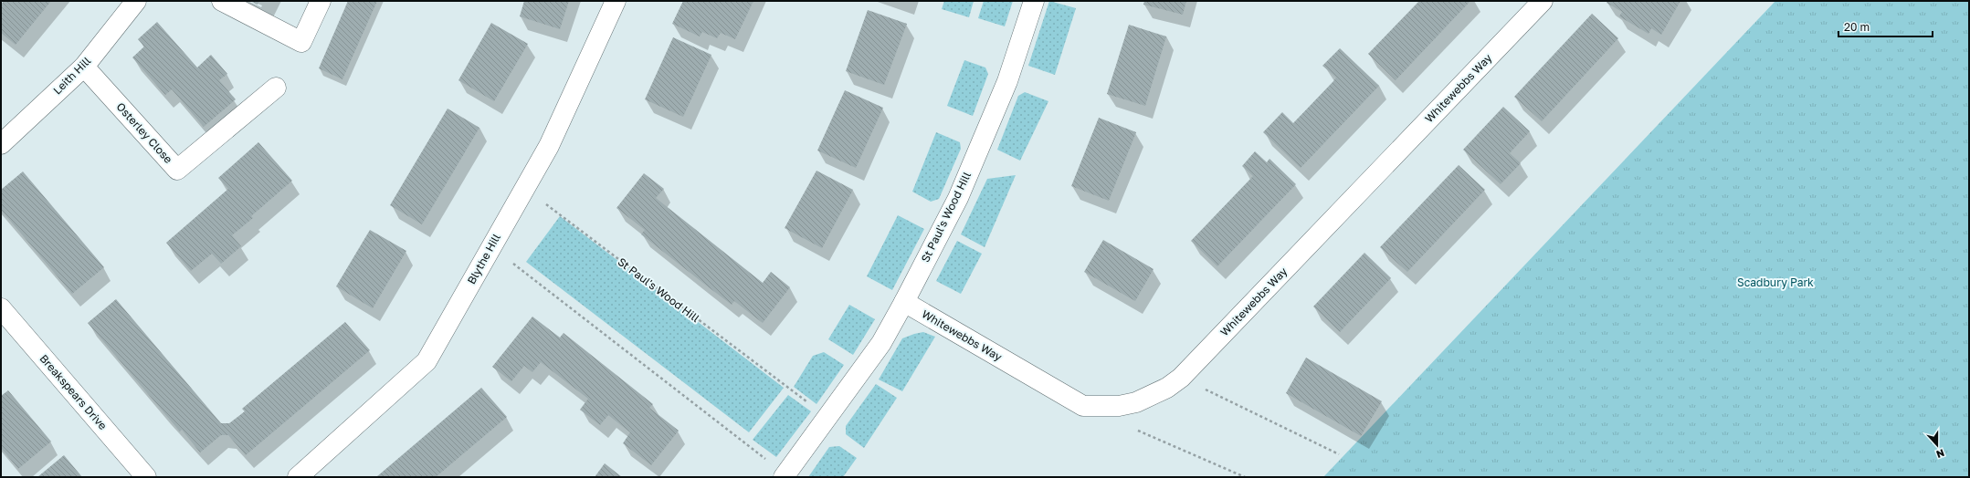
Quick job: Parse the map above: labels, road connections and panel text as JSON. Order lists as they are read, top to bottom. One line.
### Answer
{"streets":{"street":["Leith Hill","Whitewebbs Way","Osterley Close","St Paul's Wood Hill","Blythe Hill","Breakspears Drive"]},"crossings":[["Leith Hill","Osterley Close"],["Whitewebbs Way","St Paul's Wood Hill"],["St Paul's Wood Hill","Blythe Hill"]],"parks":["Scadbury Park"],"scale_bar":"20 m","north":"bottom"}
